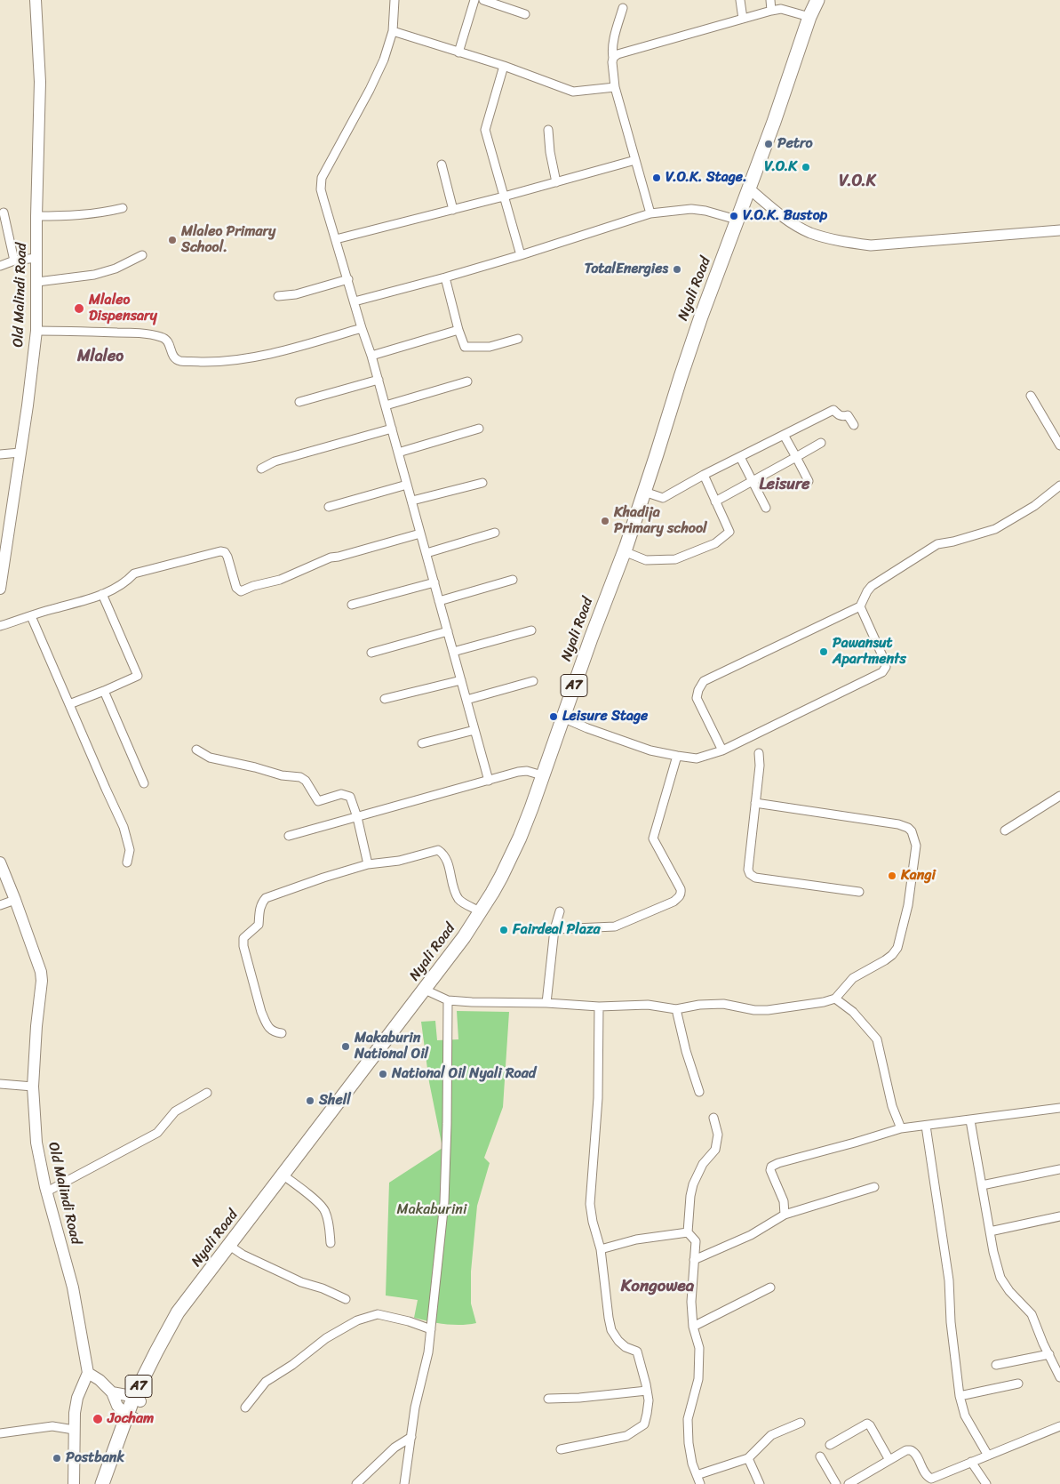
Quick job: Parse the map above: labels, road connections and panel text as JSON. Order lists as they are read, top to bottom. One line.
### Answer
{"streets":{"highway":["Nyali Road","A7"],"main road":["Old Malindi Road"]},"districts":["V.O.K","Mlaleo","Leisure","Kongowea"],"parks":["Makaburini"],"places":["Petro","V.O.K","V.O.K. Stage.","V.O.K. Bustop","Mlaleo Primary School.","TotalEnergies","Mlaleo Dispensary","Khadija Primary school","Pawansut Apartments","Leisure Stage","Kangi","Fairdeal Plaza","Makaburin National Oil","National Oil Nyali Road","Shell","Jocham","Postbank"]}
